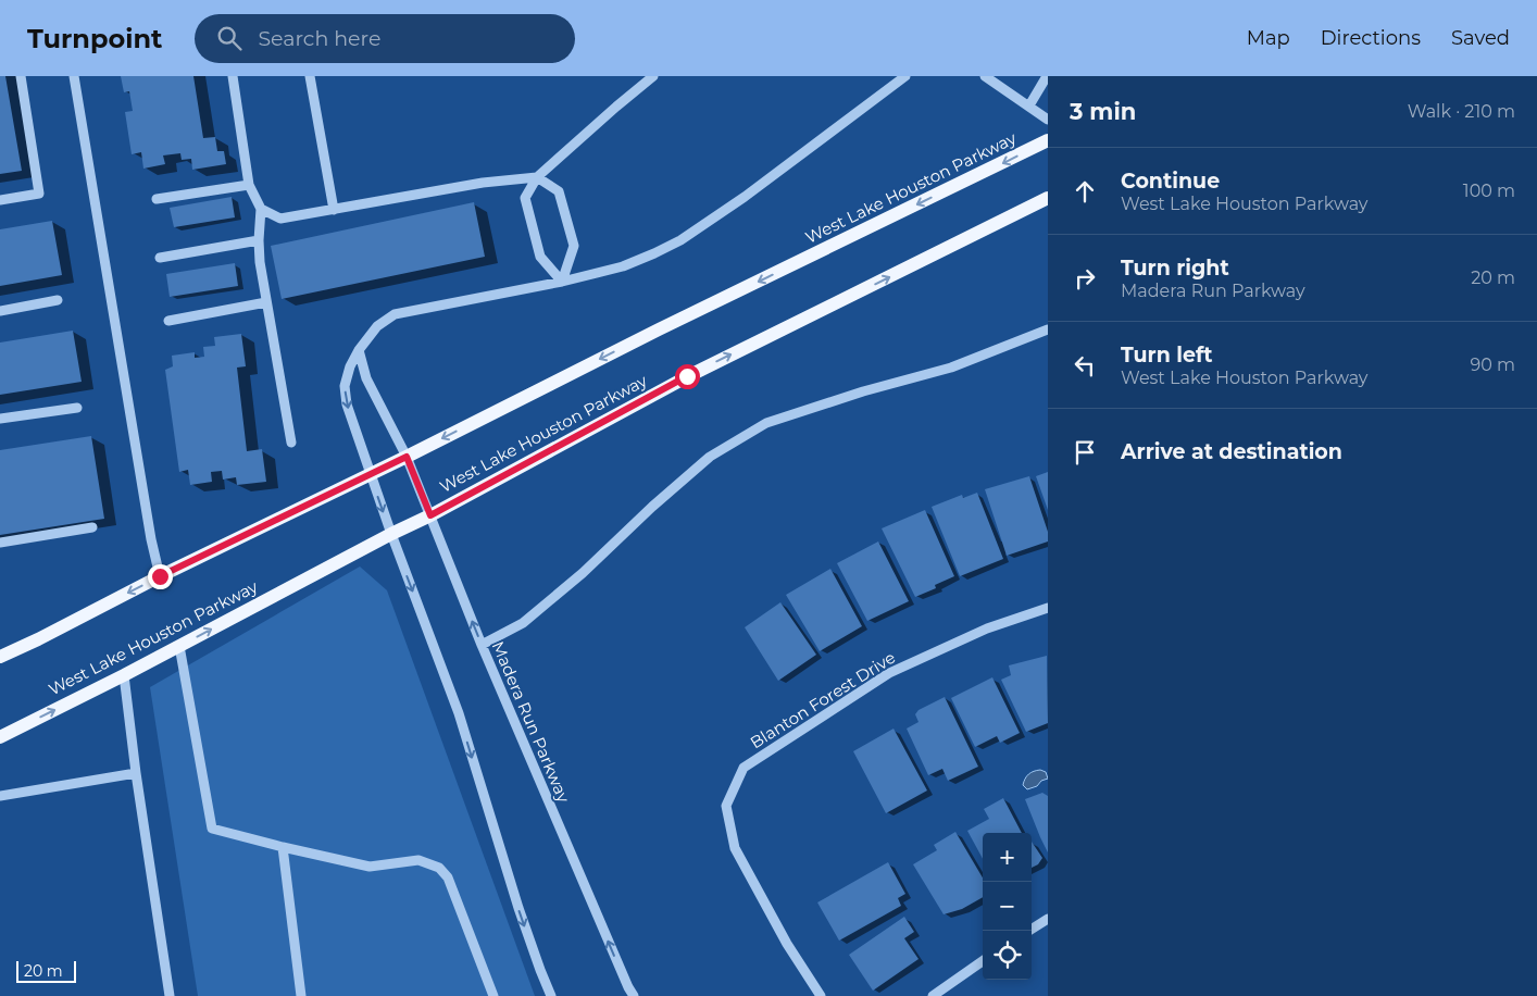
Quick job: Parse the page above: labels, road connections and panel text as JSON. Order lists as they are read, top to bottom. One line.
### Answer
{"streets":{"main road":["West Lake Houston Parkway"],"street":["Blanton Forest Drive","Madera Run Parkway"]},"crossings":[["West Lake Houston Parkway","Madera Run Parkway"]],"scale_bar":"20 m","page":{"header":"Turnpoint","search":"Search here","nav":["Map","Directions","Saved"],"heading":["3 min","Walk · 210 m"],"list":[["Continue","West Lake Houston Parkway","100 m"],["Turn right","Madera Run Parkway","20 m"],["Turn left","West Lake Houston Parkway","90 m"],"Arrive at destination"],"map_buttons":["+","−"],"scale":"20 m"}}
